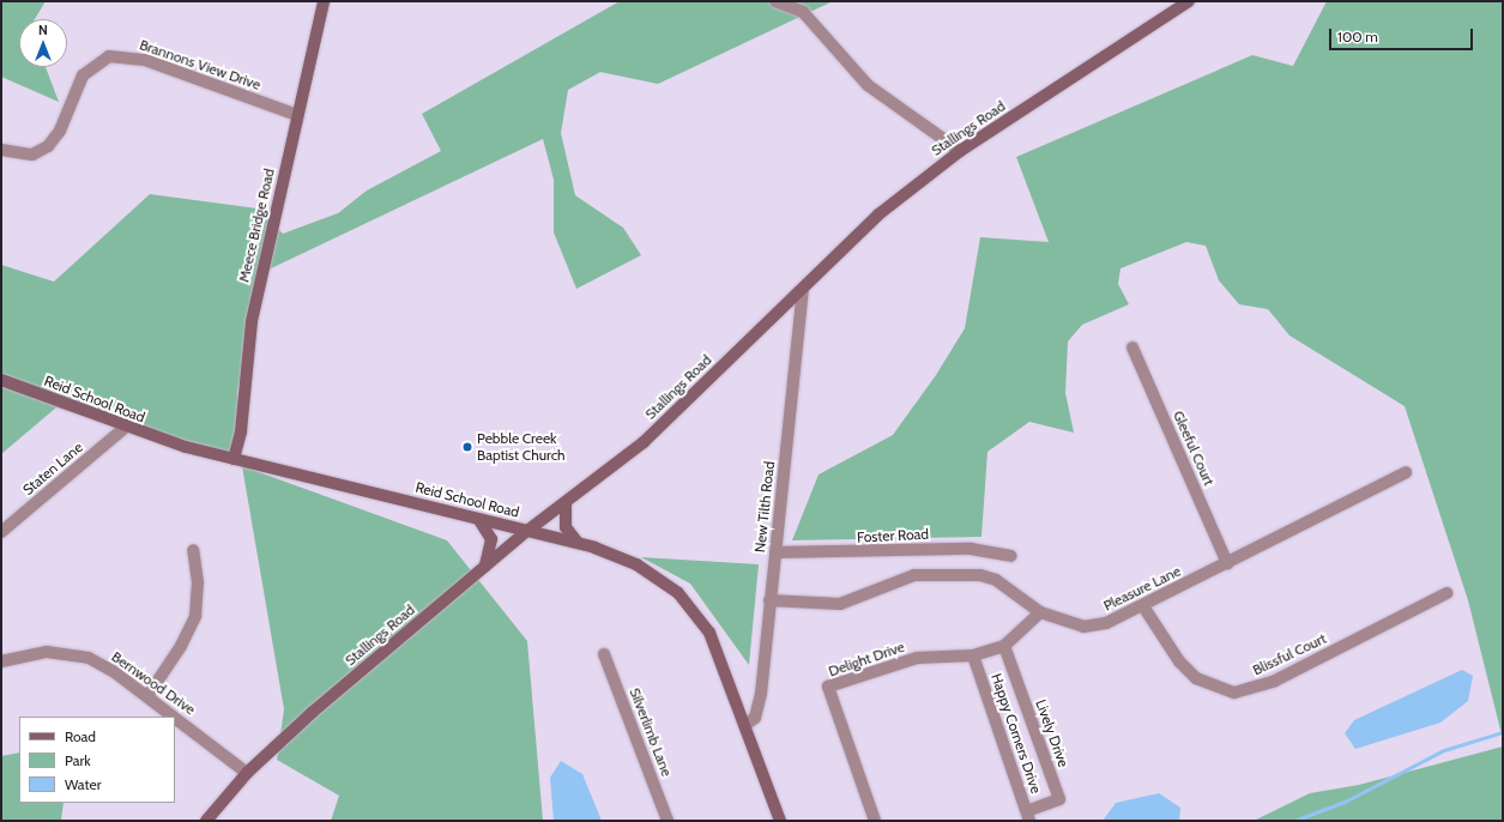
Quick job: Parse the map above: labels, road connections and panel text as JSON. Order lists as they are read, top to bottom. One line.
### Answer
{"streets":{"street":["Brannons View Drive","Stallings Road","Meece Bridge Road","Reid School Road","Gleeful Court","Staten Lane","New Tilth Road","Foster Road","Pleasure Lane","Blissful Court","Delight Drive","Bernwood Drive","Silverlimb Lane","Happy Corners Drive","Lively Drive"]},"crossings":[["Brannons View Drive","Meece Bridge Road"],["Stallings Road","Reid School Road"],["Stallings Road","New Tilth Road"],["Stallings Road","Bernwood Drive"],["Meece Bridge Road","Reid School Road"],["Reid School Road","Staten Lane"],["Reid School Road","New Tilth Road"],["Gleeful Court","Pleasure Lane"],["New Tilth Road","Foster Road"],["New Tilth Road","Pleasure Lane"],["Pleasure Lane","Blissful Court"],["Pleasure Lane","Delight Drive"],["Delight Drive","Happy Corners Drive"],["Delight Drive","Lively Drive"],["Happy Corners Drive","Lively Drive"]],"places":["Pebble Creek Baptist Church"],"legend":["Road","Park","Water"],"scale_bar":"100 m","north":"top"}
